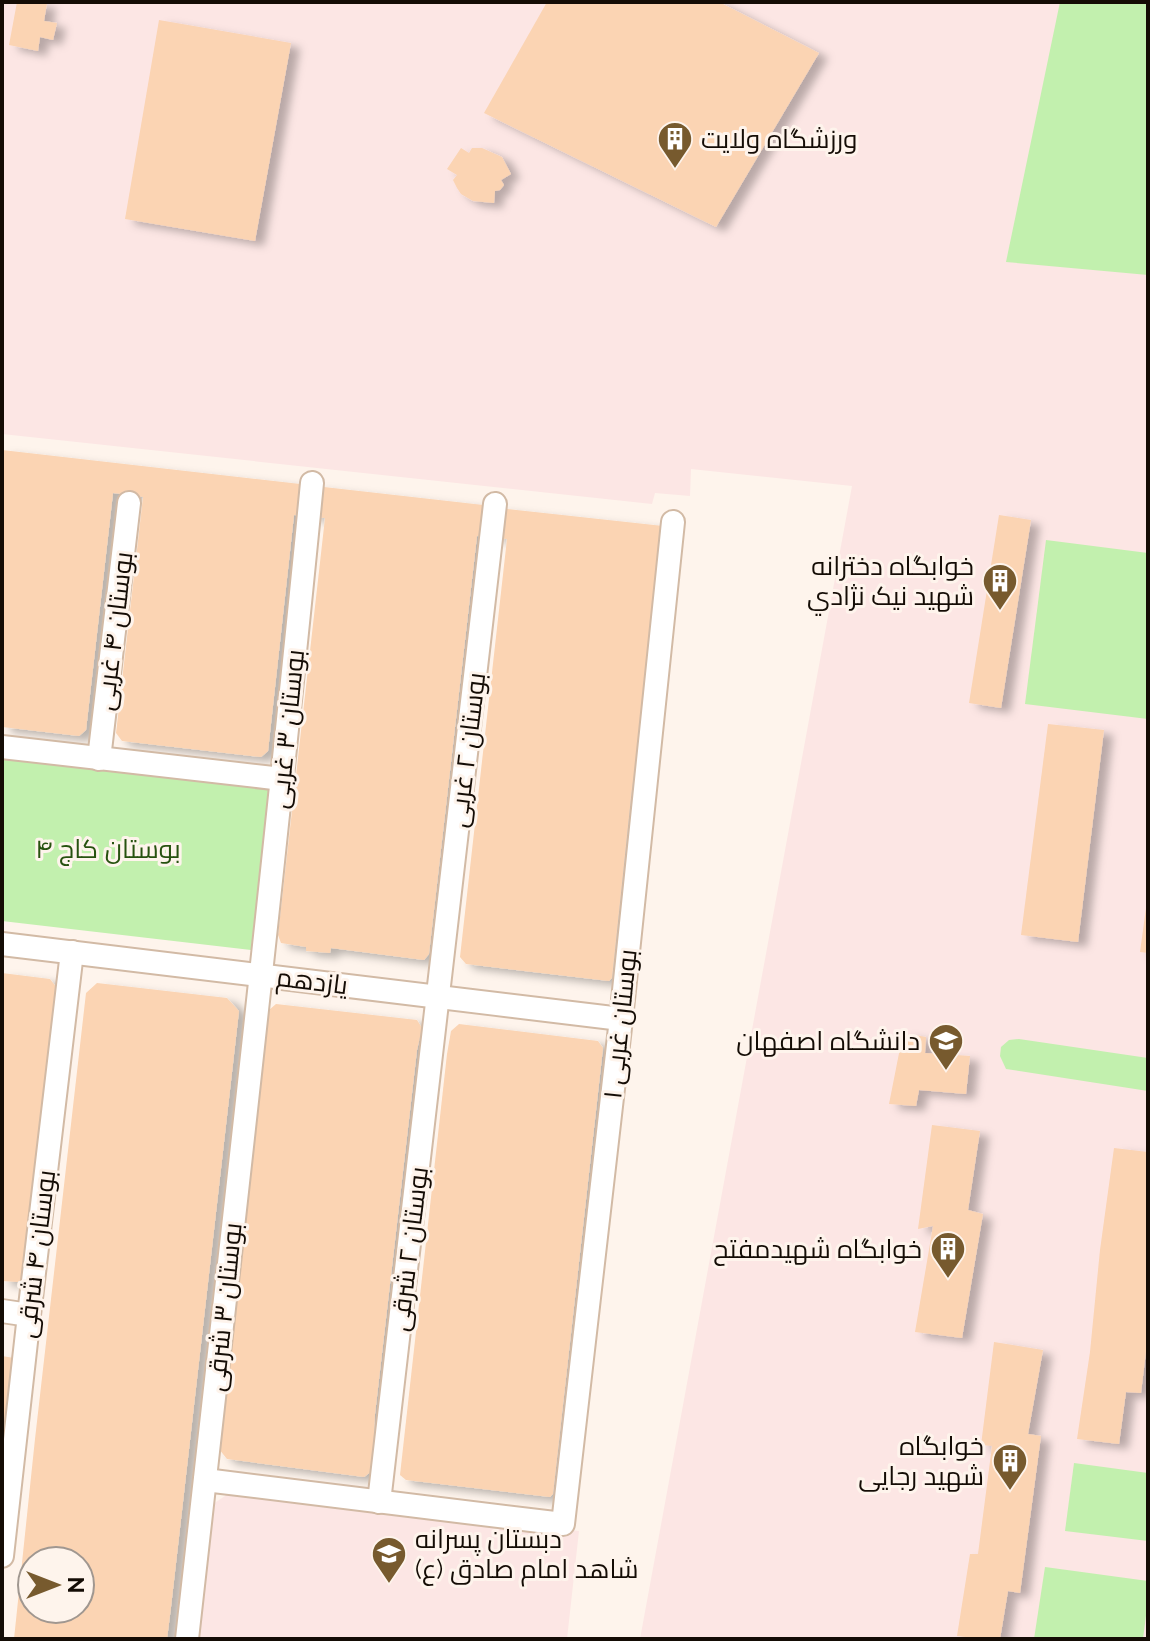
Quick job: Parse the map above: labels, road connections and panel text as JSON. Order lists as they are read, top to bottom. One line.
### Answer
{"streets":{"street":["بوستان ۴ غربی","بوستان ۳ غربی","بوستان ۲ غربی","یازدهم","بوستان غربی ۱","بوستان ۲ شرقی","بوستان ۴ شرقی","بوستان ۳ شرقی"]},"crossings":[["بوستان ۳ غربی","یازدهم"],["بوستان ۳ غربی","بوستان ۳ شرقی"],["بوستان ۲ غربی","یازدهم"],["بوستان ۲ غربی","بوستان ۲ شرقی"],["یازدهم","بوستان غربی ۱"],["یازدهم","بوستان ۲ شرقی"],["یازدهم","بوستان ۴ شرقی"],["یازدهم","بوستان ۳ شرقی"],["بوستان غربی ۱","بوستان ۲ شرقی"]],"parks":["بوستان کاج ۴"],"places":{"building":["ورزشگاه ولایت","خوابگاه دخترانه شهيد نيک نژادي","خوابگاه شهیدمفتح","خوابگاه شهید رجایی"],"school or university":["دانشگاه اصفهان","دبستان پسرانه شاهد امام صادق (ع)"]},"north":"right"}
